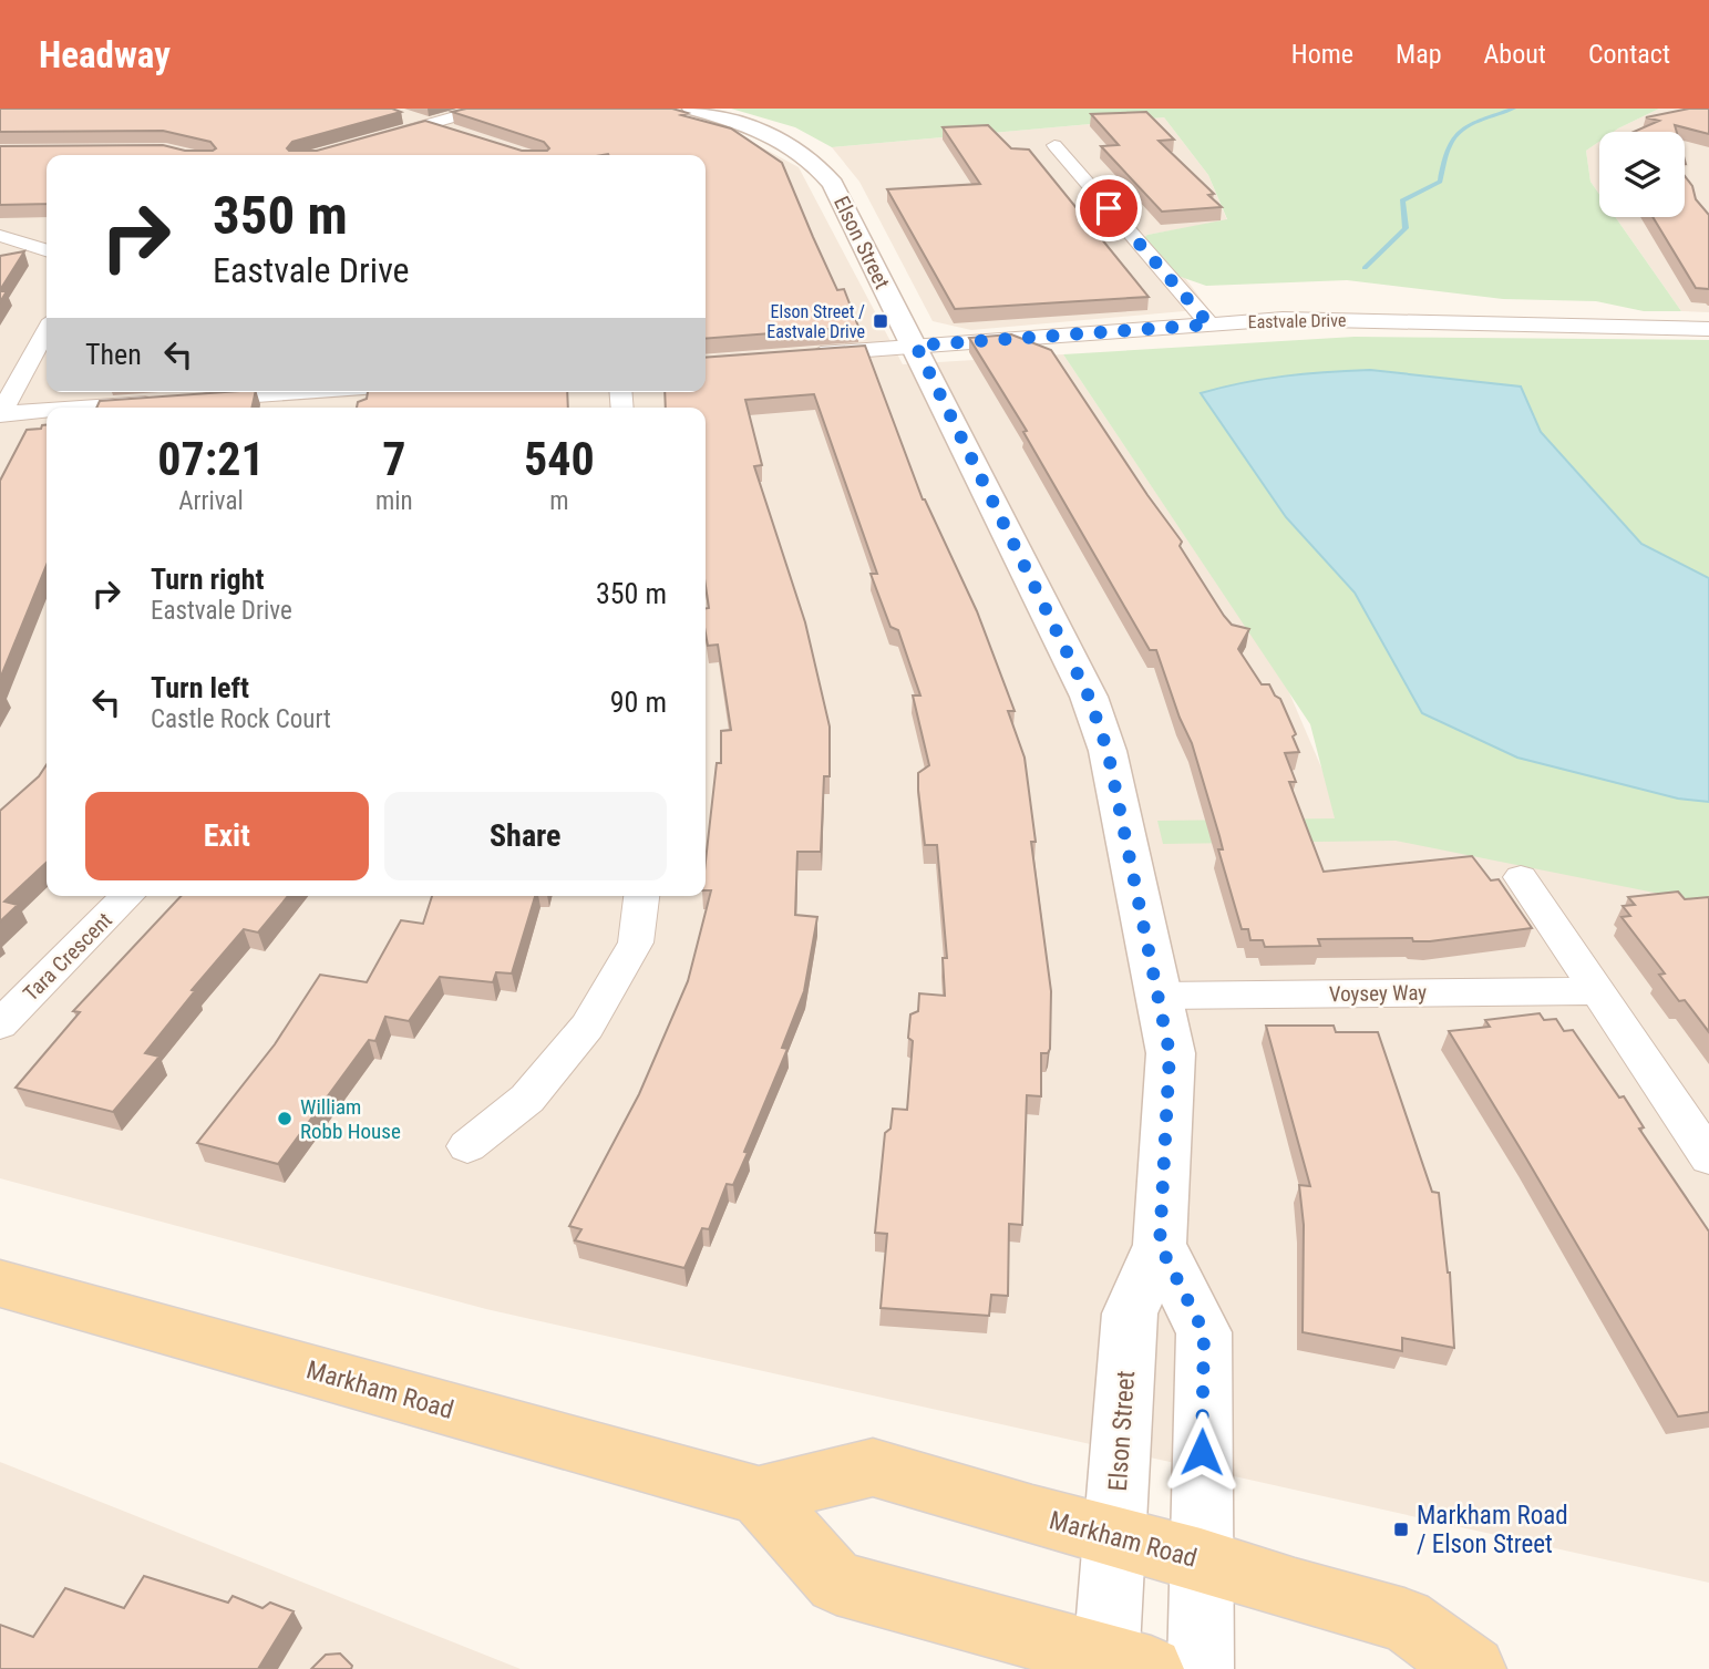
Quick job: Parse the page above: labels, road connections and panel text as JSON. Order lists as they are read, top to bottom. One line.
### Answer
{"streets":{"main road":["Markham Road"],"street":["Elson Street","Eastvale Drive","Tara Crescent","Voysey Way"]},"crossings":[["Elson Street","Eastvale Drive"],["Elson Street","Voysey Way"],["Elson Street","Markham Road"]],"places":{"transit":["Elson Street / Eastvale Drive","Markham Road / Elson Street"],"other":["William Robb House"]},"page":{"header":"Headway","nav":["Home","Map","About","Contact"],"turn":["350 m","Eastvale Drive"],"then":"Then","eta":["07:21","Arrival","7","min","540","m"],"list":[{"name":"Turn right","note":"Eastvale Drive","value":"350 m"},{"name":"Turn left","note":"Castle Rock Court","value":"90 m"}],"buttons":["Exit","Share"]}}
